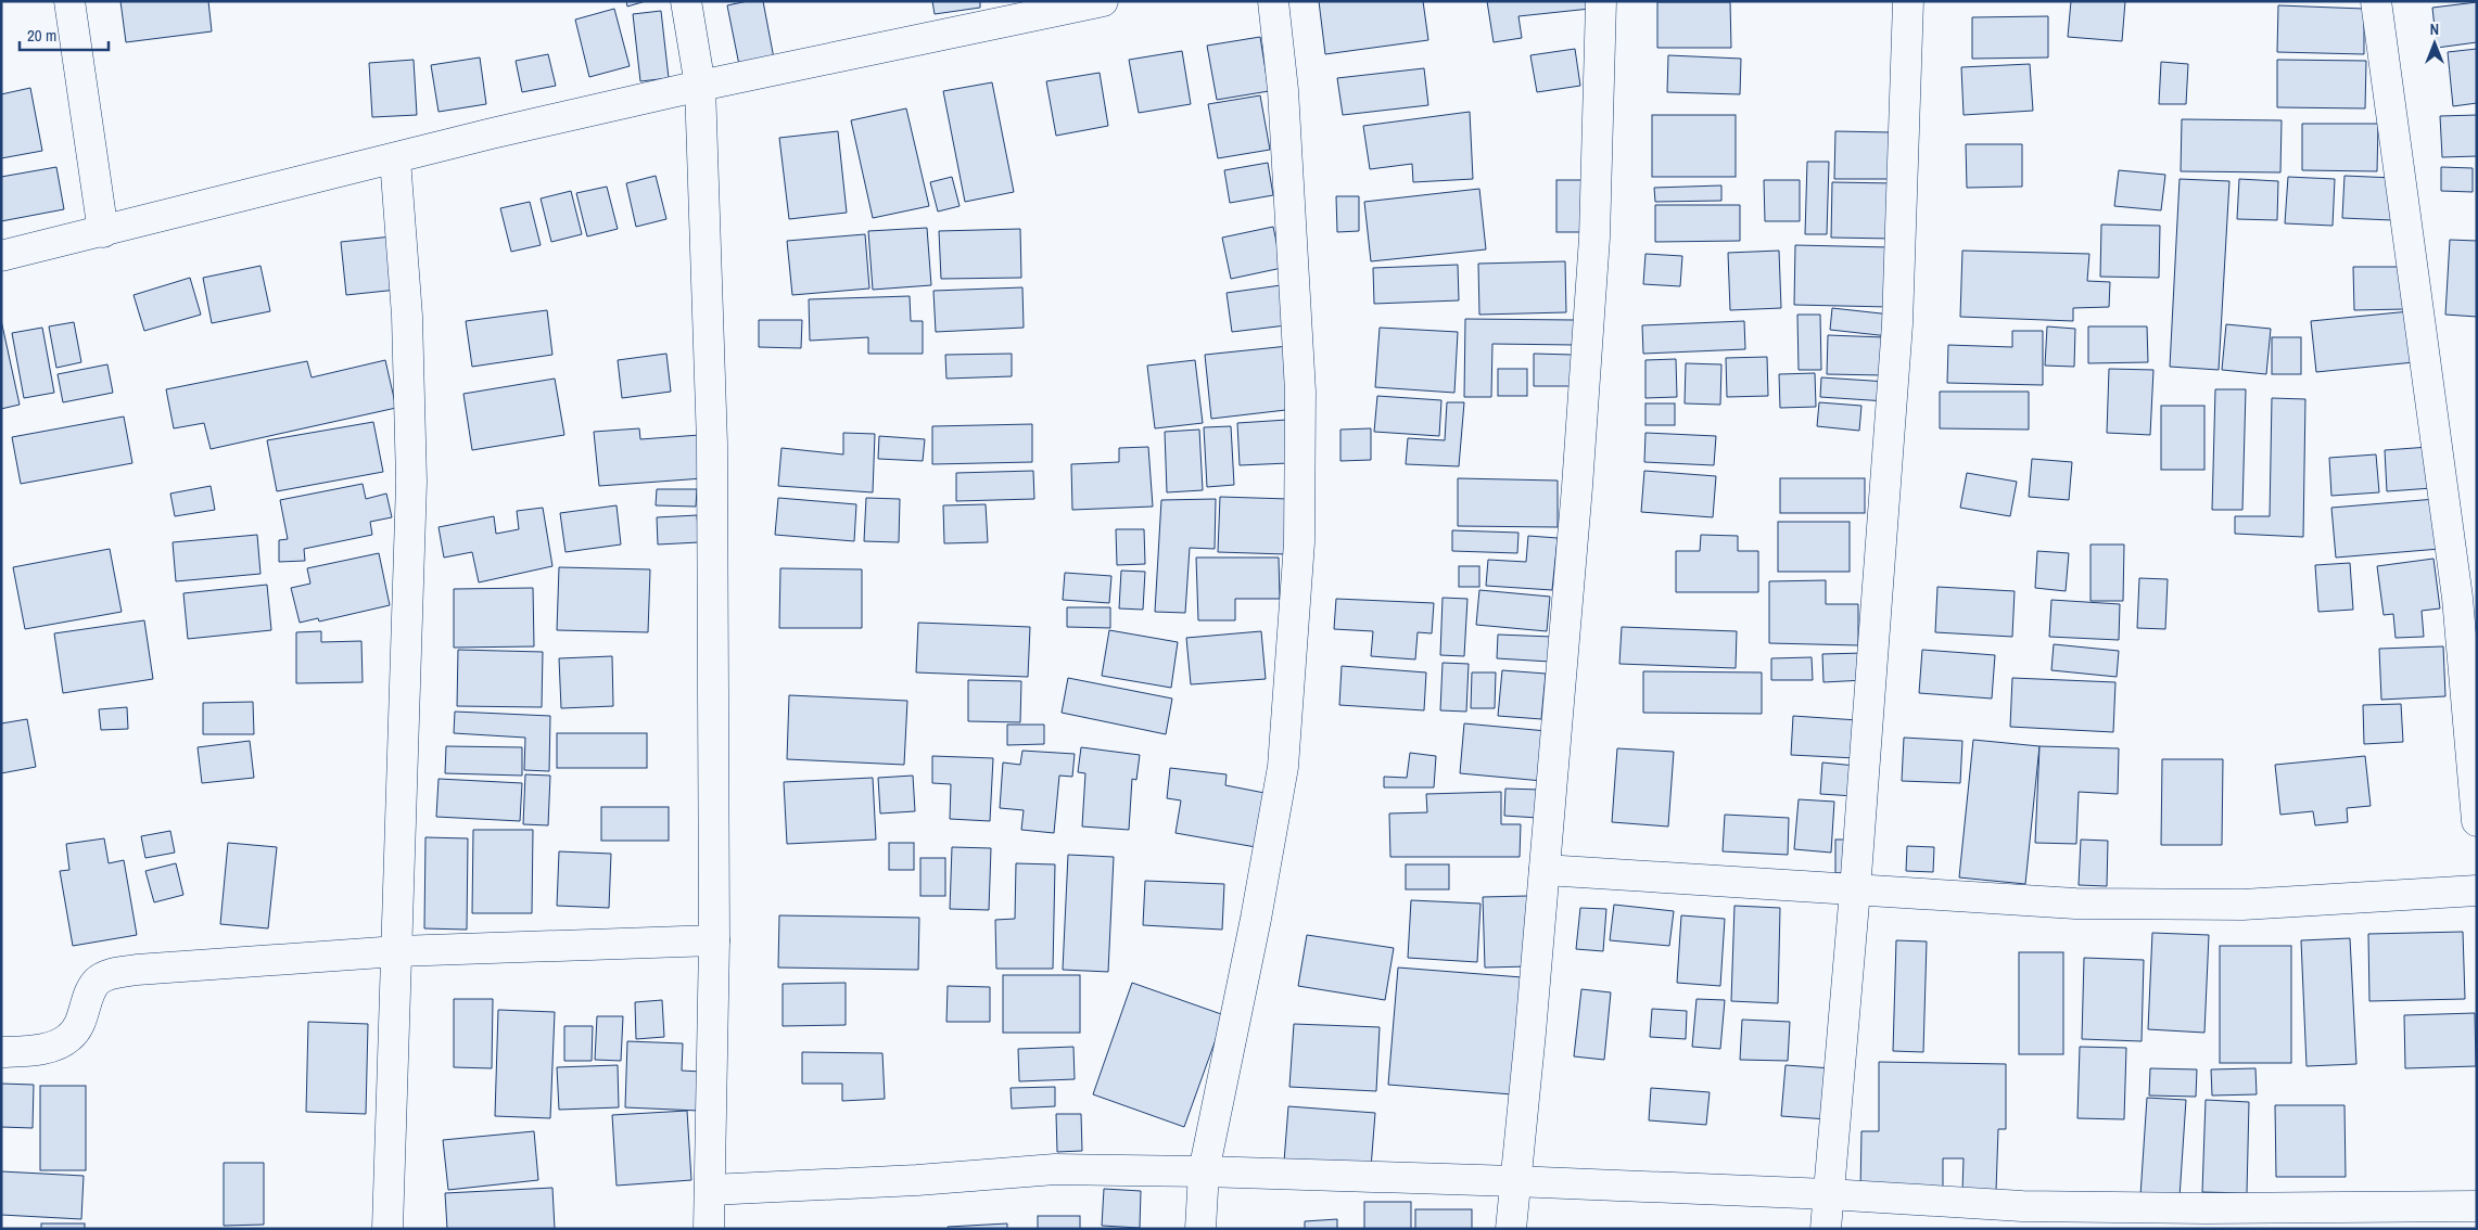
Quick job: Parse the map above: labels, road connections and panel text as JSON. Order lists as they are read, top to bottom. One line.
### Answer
{"scale_bar":"20 m","north":"top"}
